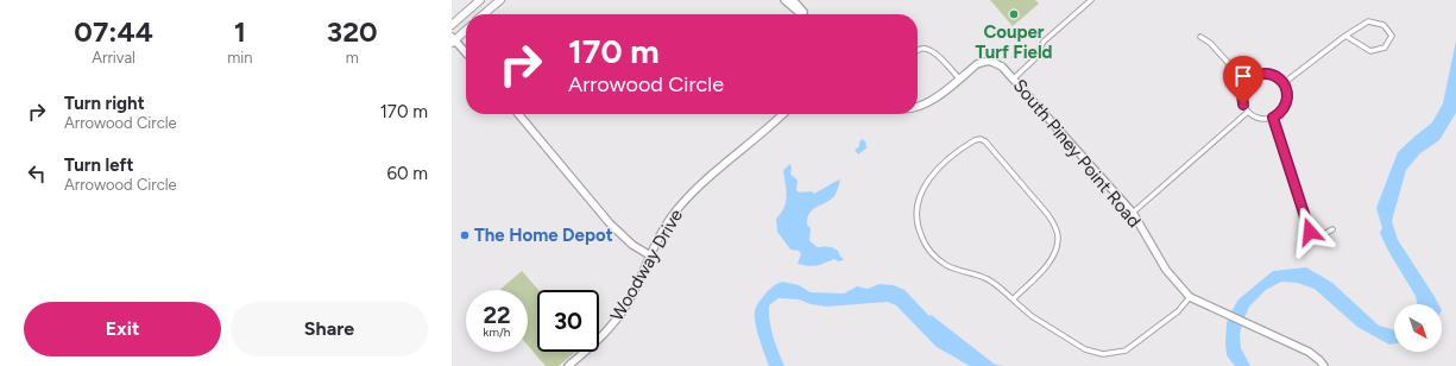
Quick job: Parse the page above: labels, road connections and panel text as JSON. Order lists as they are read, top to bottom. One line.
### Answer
{"streets":{"street":["South Piney Point Road","Woodway Drive"]},"places":["Couper Turf Field","The Home Depot"],"north":"bottom right","page":{"eta":["07:44","Arrival","1","min","320","m"],"turn":["170 m","Arrowood Circle"],"list":[{"name":"Turn right","note":"Arrowood Circle","value":"170 m"},{"name":"Turn left","note":"Arrowood Circle","value":"60 m"}],"speed":"22 km/h","limit":"30","buttons":["Exit","Share"]}}
